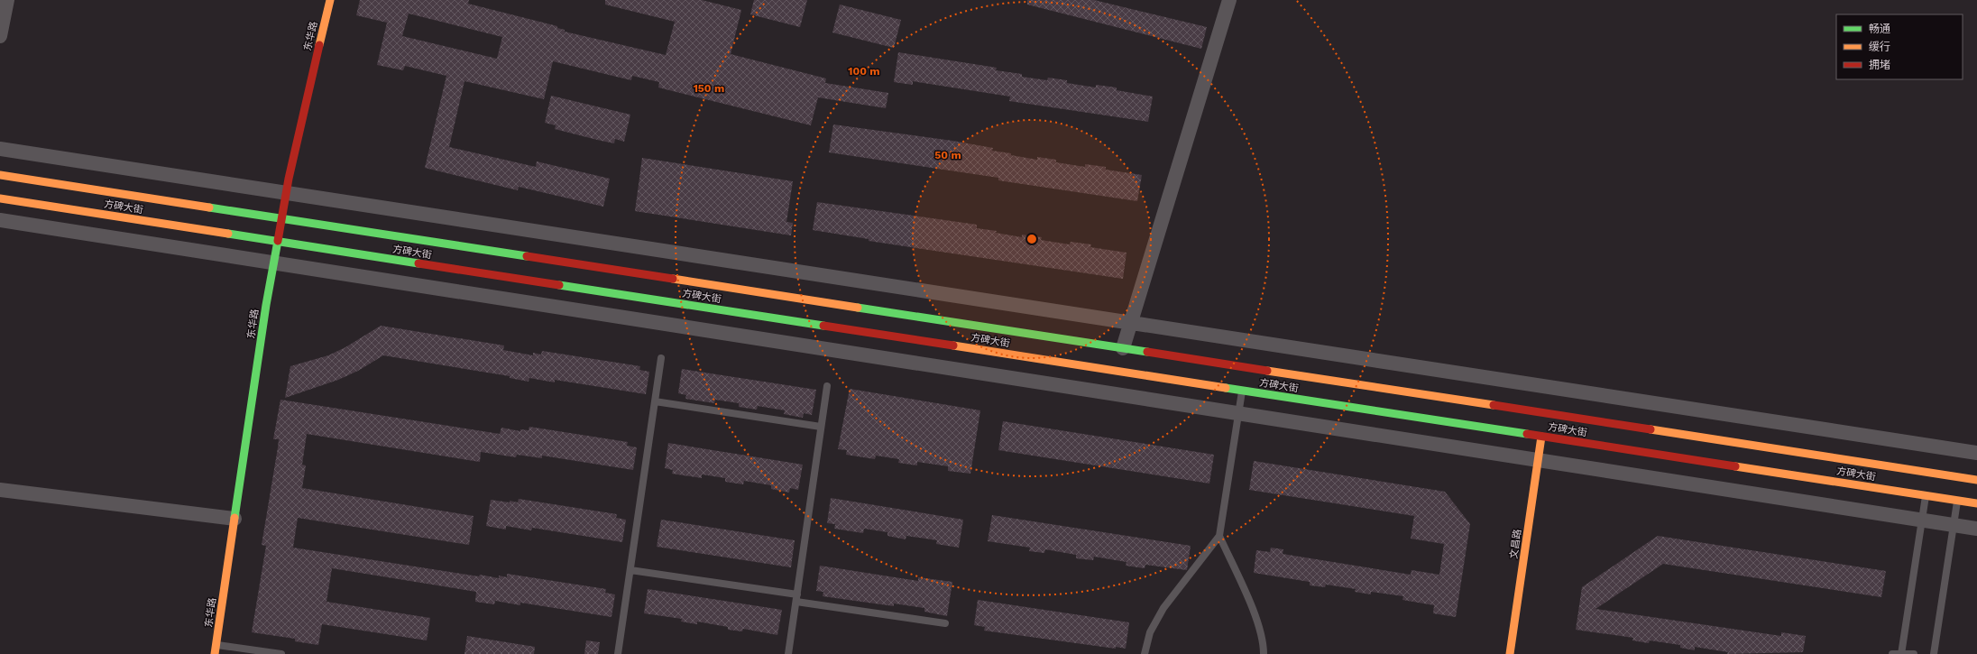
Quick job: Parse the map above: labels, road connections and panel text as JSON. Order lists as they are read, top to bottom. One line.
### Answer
{"streets":{"main road":["东华路","方碑大街","文昌路"]},"crossings":[["东华路","方碑大街"],["方碑大街","文昌路"]],"legend":["畅通","缓行","拥堵"],"rings":["100 m","150 m","50 m"]}
